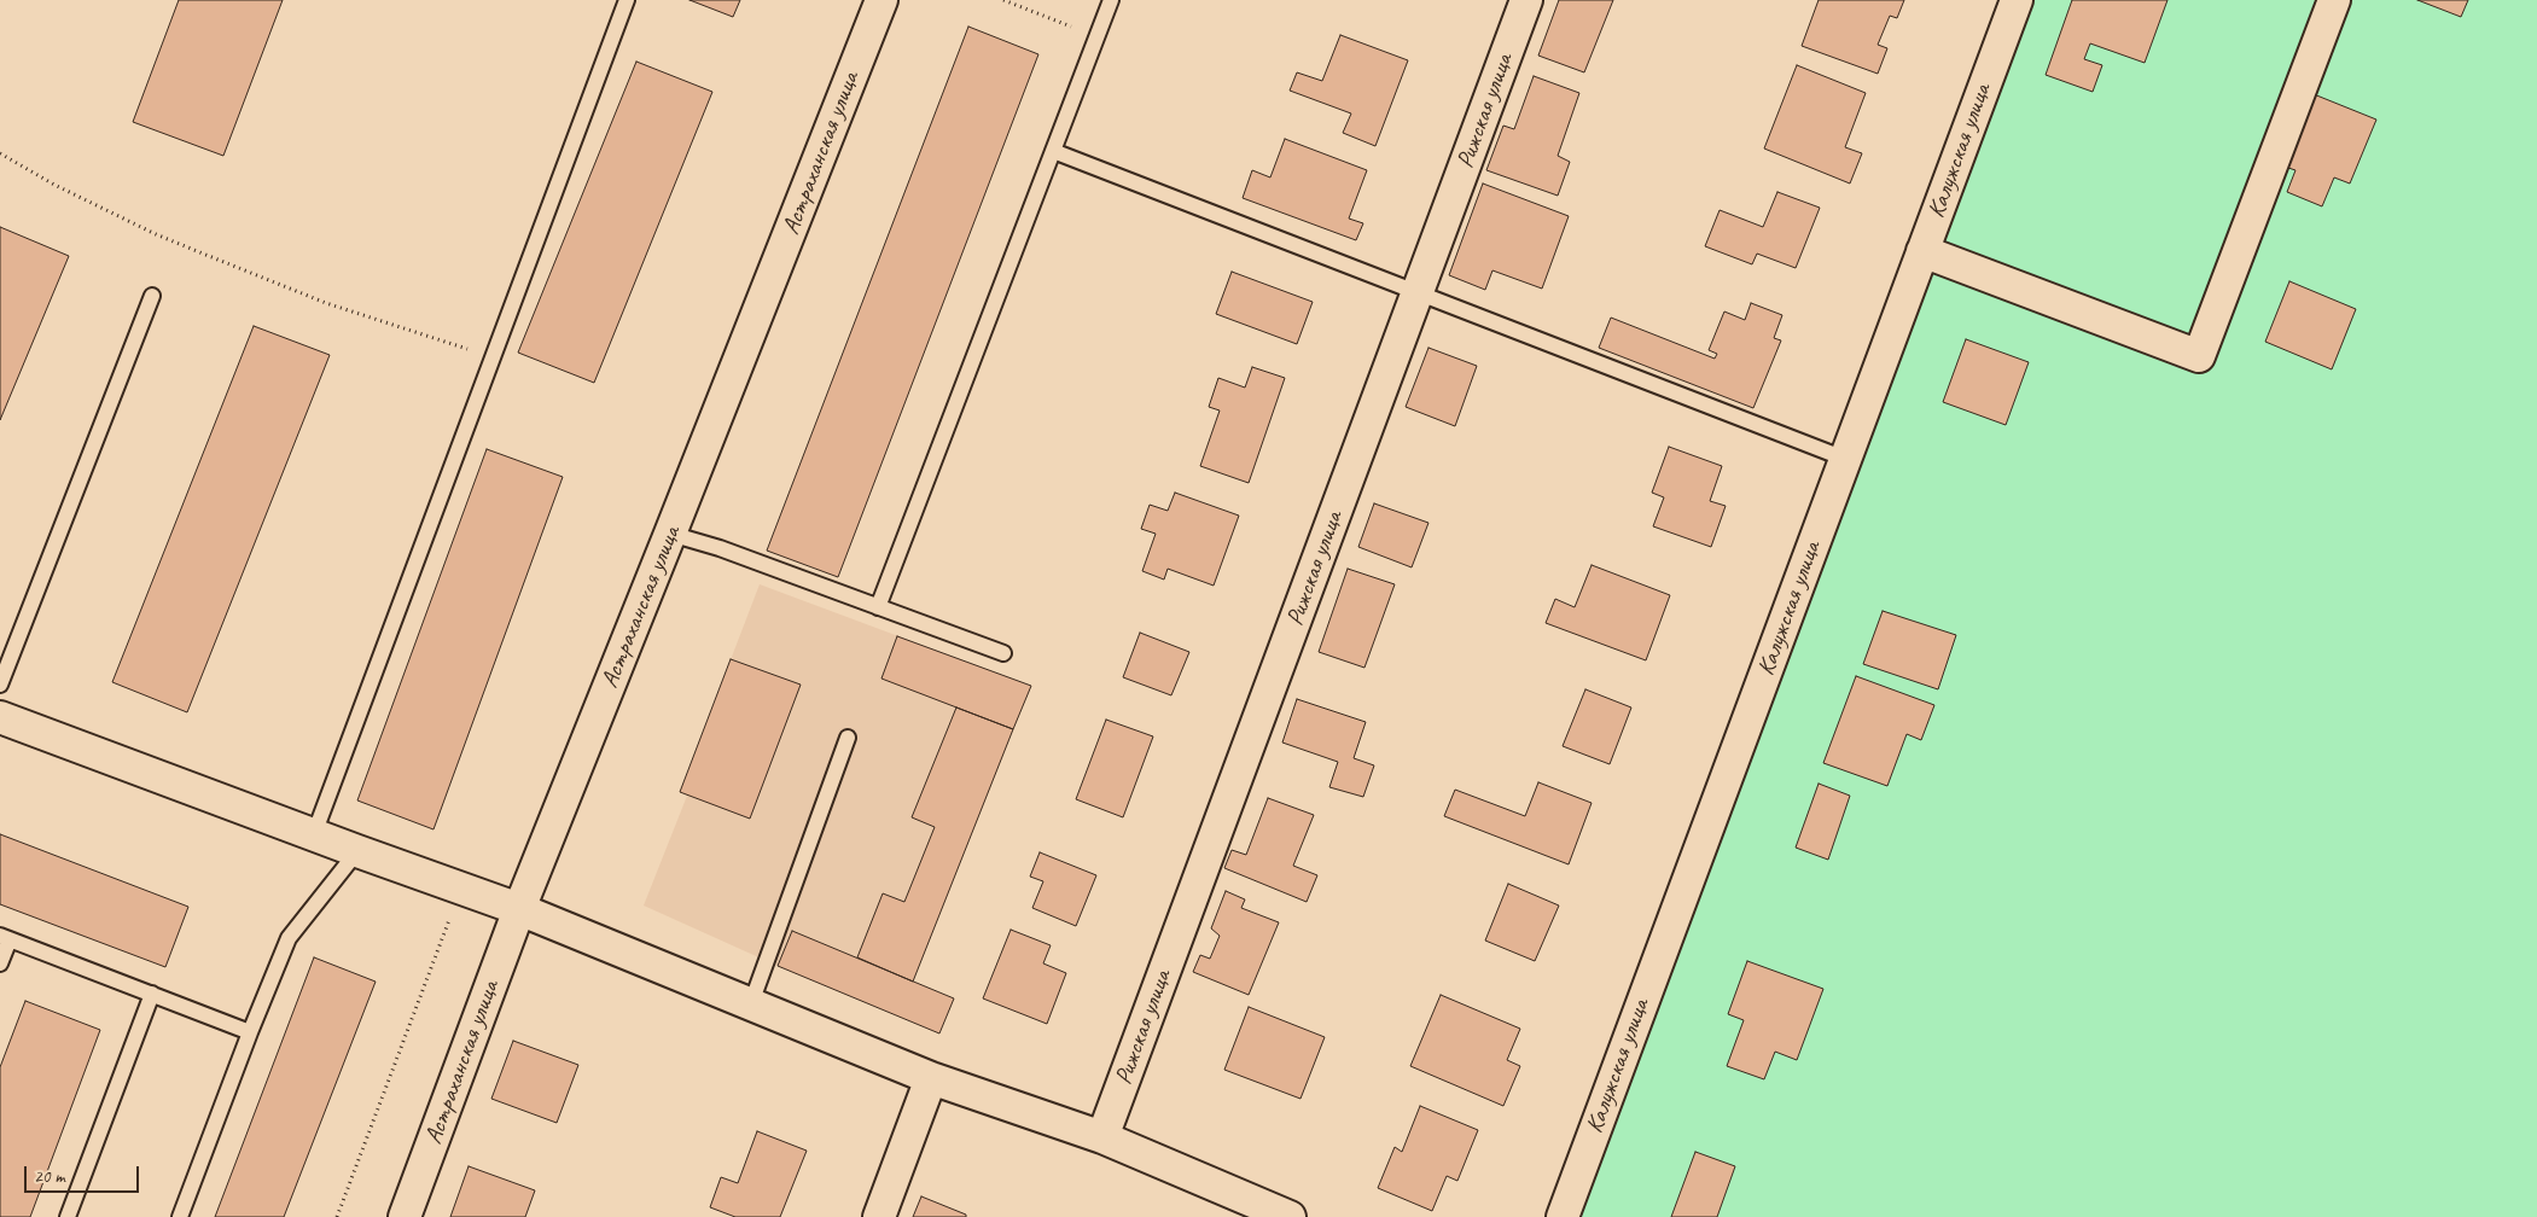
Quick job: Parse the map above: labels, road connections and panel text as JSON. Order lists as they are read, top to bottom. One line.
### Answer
{"streets":{"street":["Рижская улица","Калужская улица","Астраханская улица"]},"scale_bar":"20 m"}
